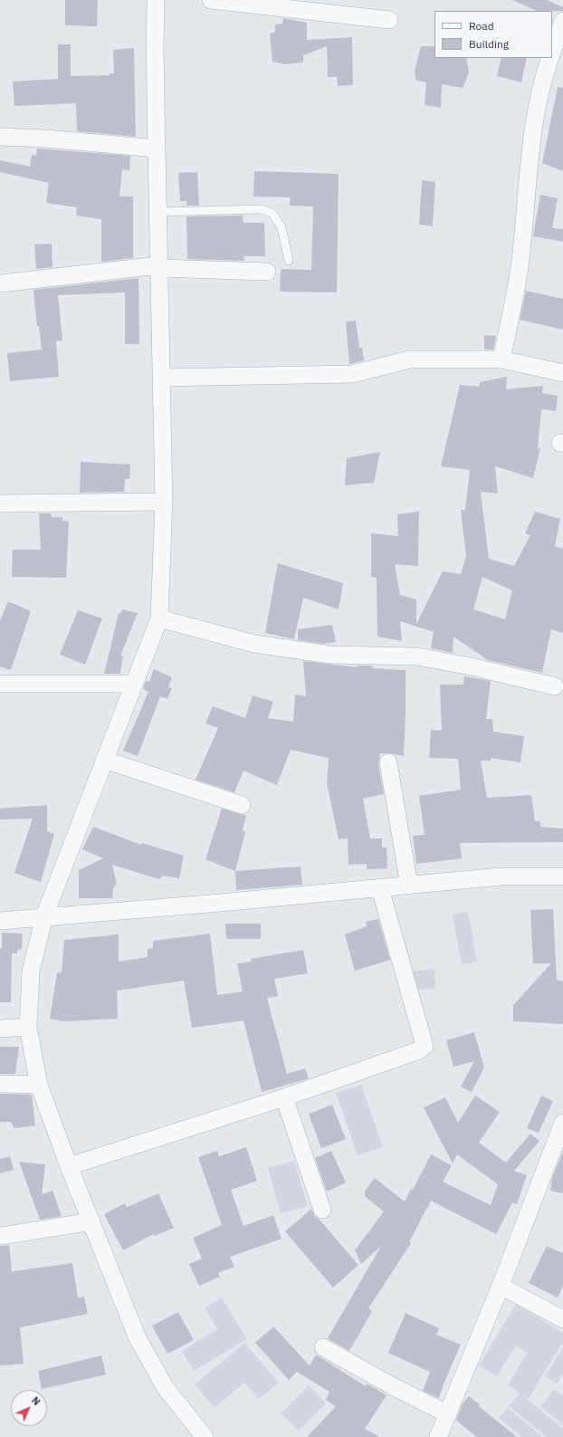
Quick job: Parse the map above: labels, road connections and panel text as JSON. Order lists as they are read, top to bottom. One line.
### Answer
{"legend":["Road","Building"],"north":"top right"}
